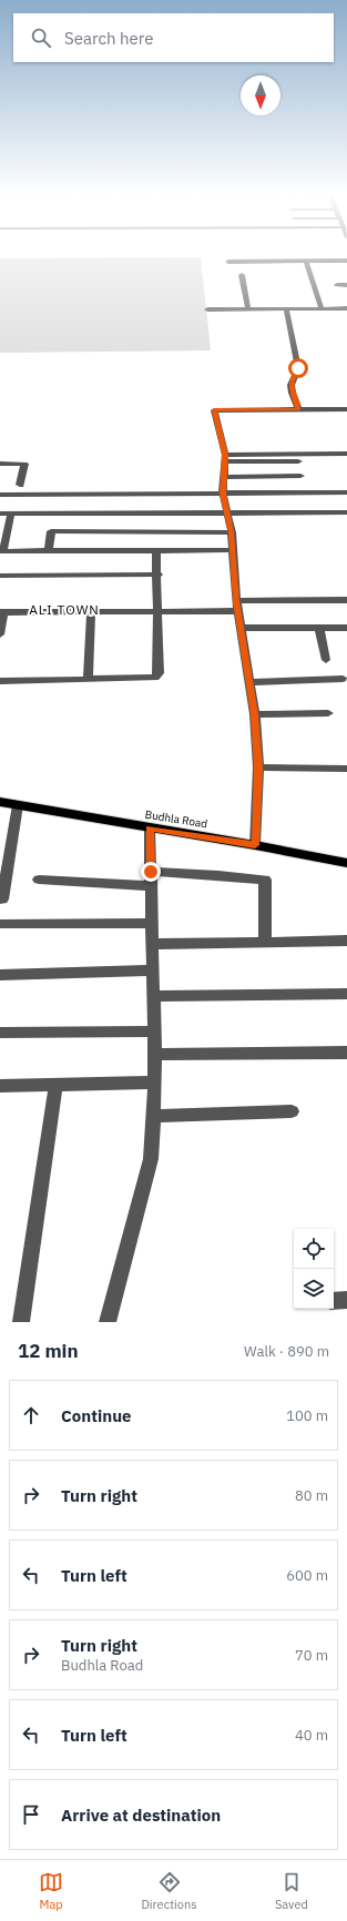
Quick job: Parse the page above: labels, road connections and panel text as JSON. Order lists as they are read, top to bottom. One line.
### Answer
{"streets":{"main road":["Budhla Road"]},"districts":["ALI TOWN"],"north":"bottom","page":{"search":"Search here","heading":["12 min","Walk · 890 m"],"list":[["Continue","100 m"],["Turn right","80 m"],["Turn left","600 m"],["Turn right","Budhla Road","70 m"],["Turn left","40 m"],"Arrive at destination"],"nav":["Map","Directions","Saved"]}}
